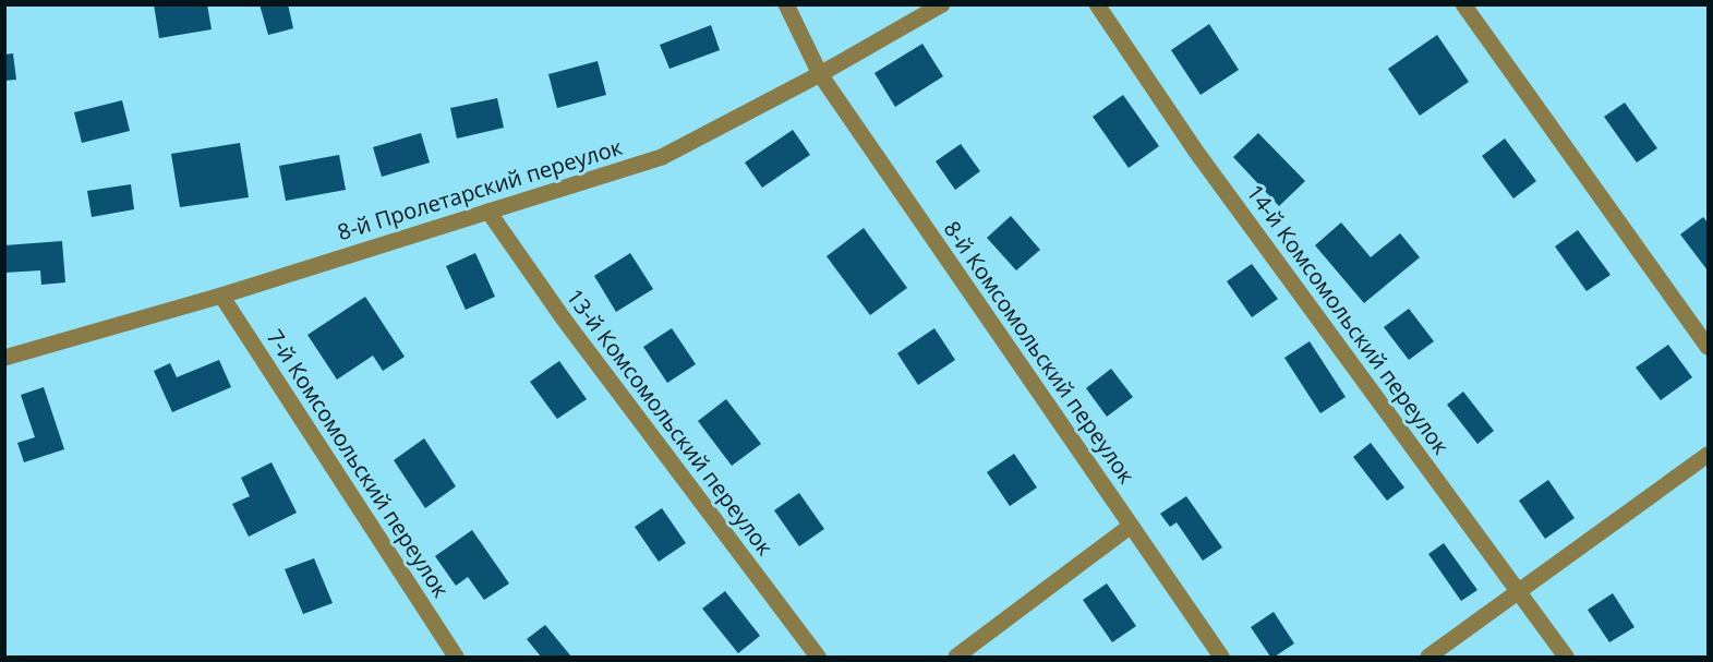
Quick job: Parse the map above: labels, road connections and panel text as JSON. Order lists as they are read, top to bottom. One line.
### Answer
{"streets":{"street":["8-й Пролетарский переулок","14-й Комсомольский переулок","8-й Комсомольский переулок","13-й Комсомольский переулок","7-й Комсомольский переулок"]},"crossings":[["8-й Пролетарский переулок","8-й Комсомольский переулок"],["8-й Пролетарский переулок","13-й Комсомольский переулок"],["8-й Пролетарский переулок","7-й Комсомольский переулок"]]}
